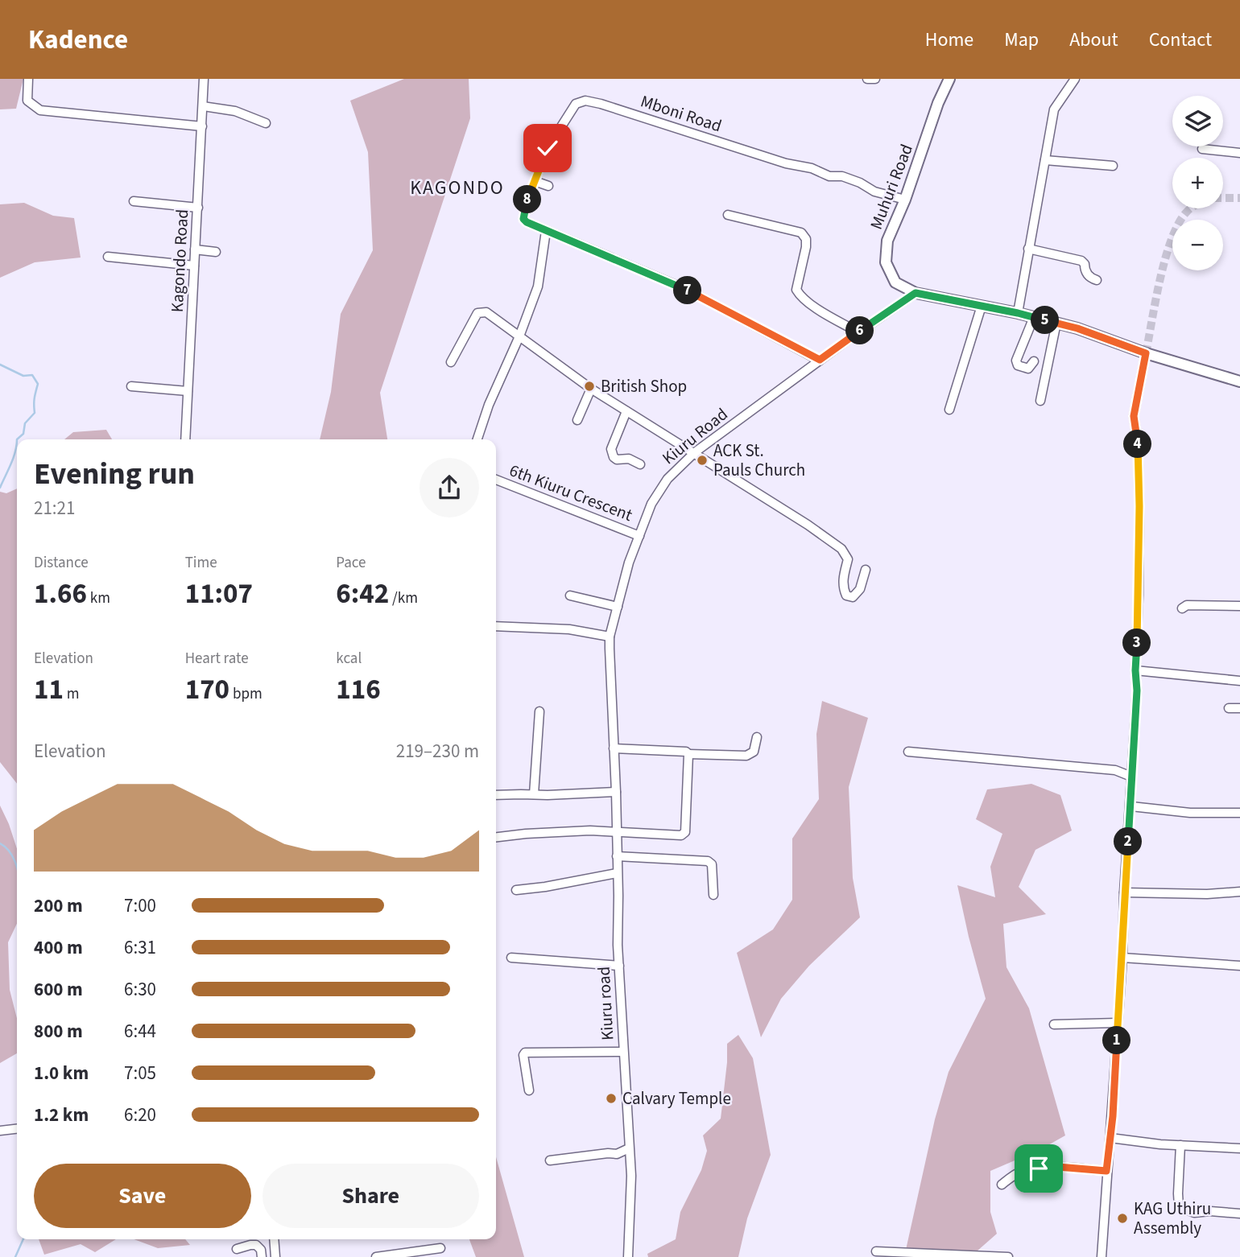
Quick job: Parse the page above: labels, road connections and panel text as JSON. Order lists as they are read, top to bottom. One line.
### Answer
{"streets":{"main road":["Muhuri Road"],"street":["Mboni Road","Kagondo Road","Kiuru Road","6th Kiuru Crescent","Kiuru road"]},"crossings":[["Mboni Road","Muhuri Road"],["Muhuri Road","Kiuru Road"],["Kiuru Road","6th Kiuru Crescent"],["Kiuru Road","Kiuru road"]],"districts":["KAGONDO"],"places":["British Shop","ACK St. Pauls Church","Calvary Temple","KAG Uthiru Assembly"],"page":{"header":"Kadence","nav":["Home","Map","About","Contact"],"map_buttons":["+","−"],"pins":["8","7","5","6","4","3","2","1"],"heading":["Evening run","21:21"],"stats":[["Distance","1.66 km"],["Time","11:07"],["Pace","6:42 /km"],["Elevation","11 m"],["Heart rate","170 bpm"],["kcal","116"]],"chart":["Elevation","219–230 m"],"list":[{"name":"200 m","note":"7:00"},{"name":"400 m","note":"6:31"},{"name":"600 m","note":"6:30"},{"name":"800 m","note":"6:44"},{"name":"1.0 km","note":"7:05"},{"name":"1.2 km","note":"6:20"}],"buttons":["Save","Share"]}}
